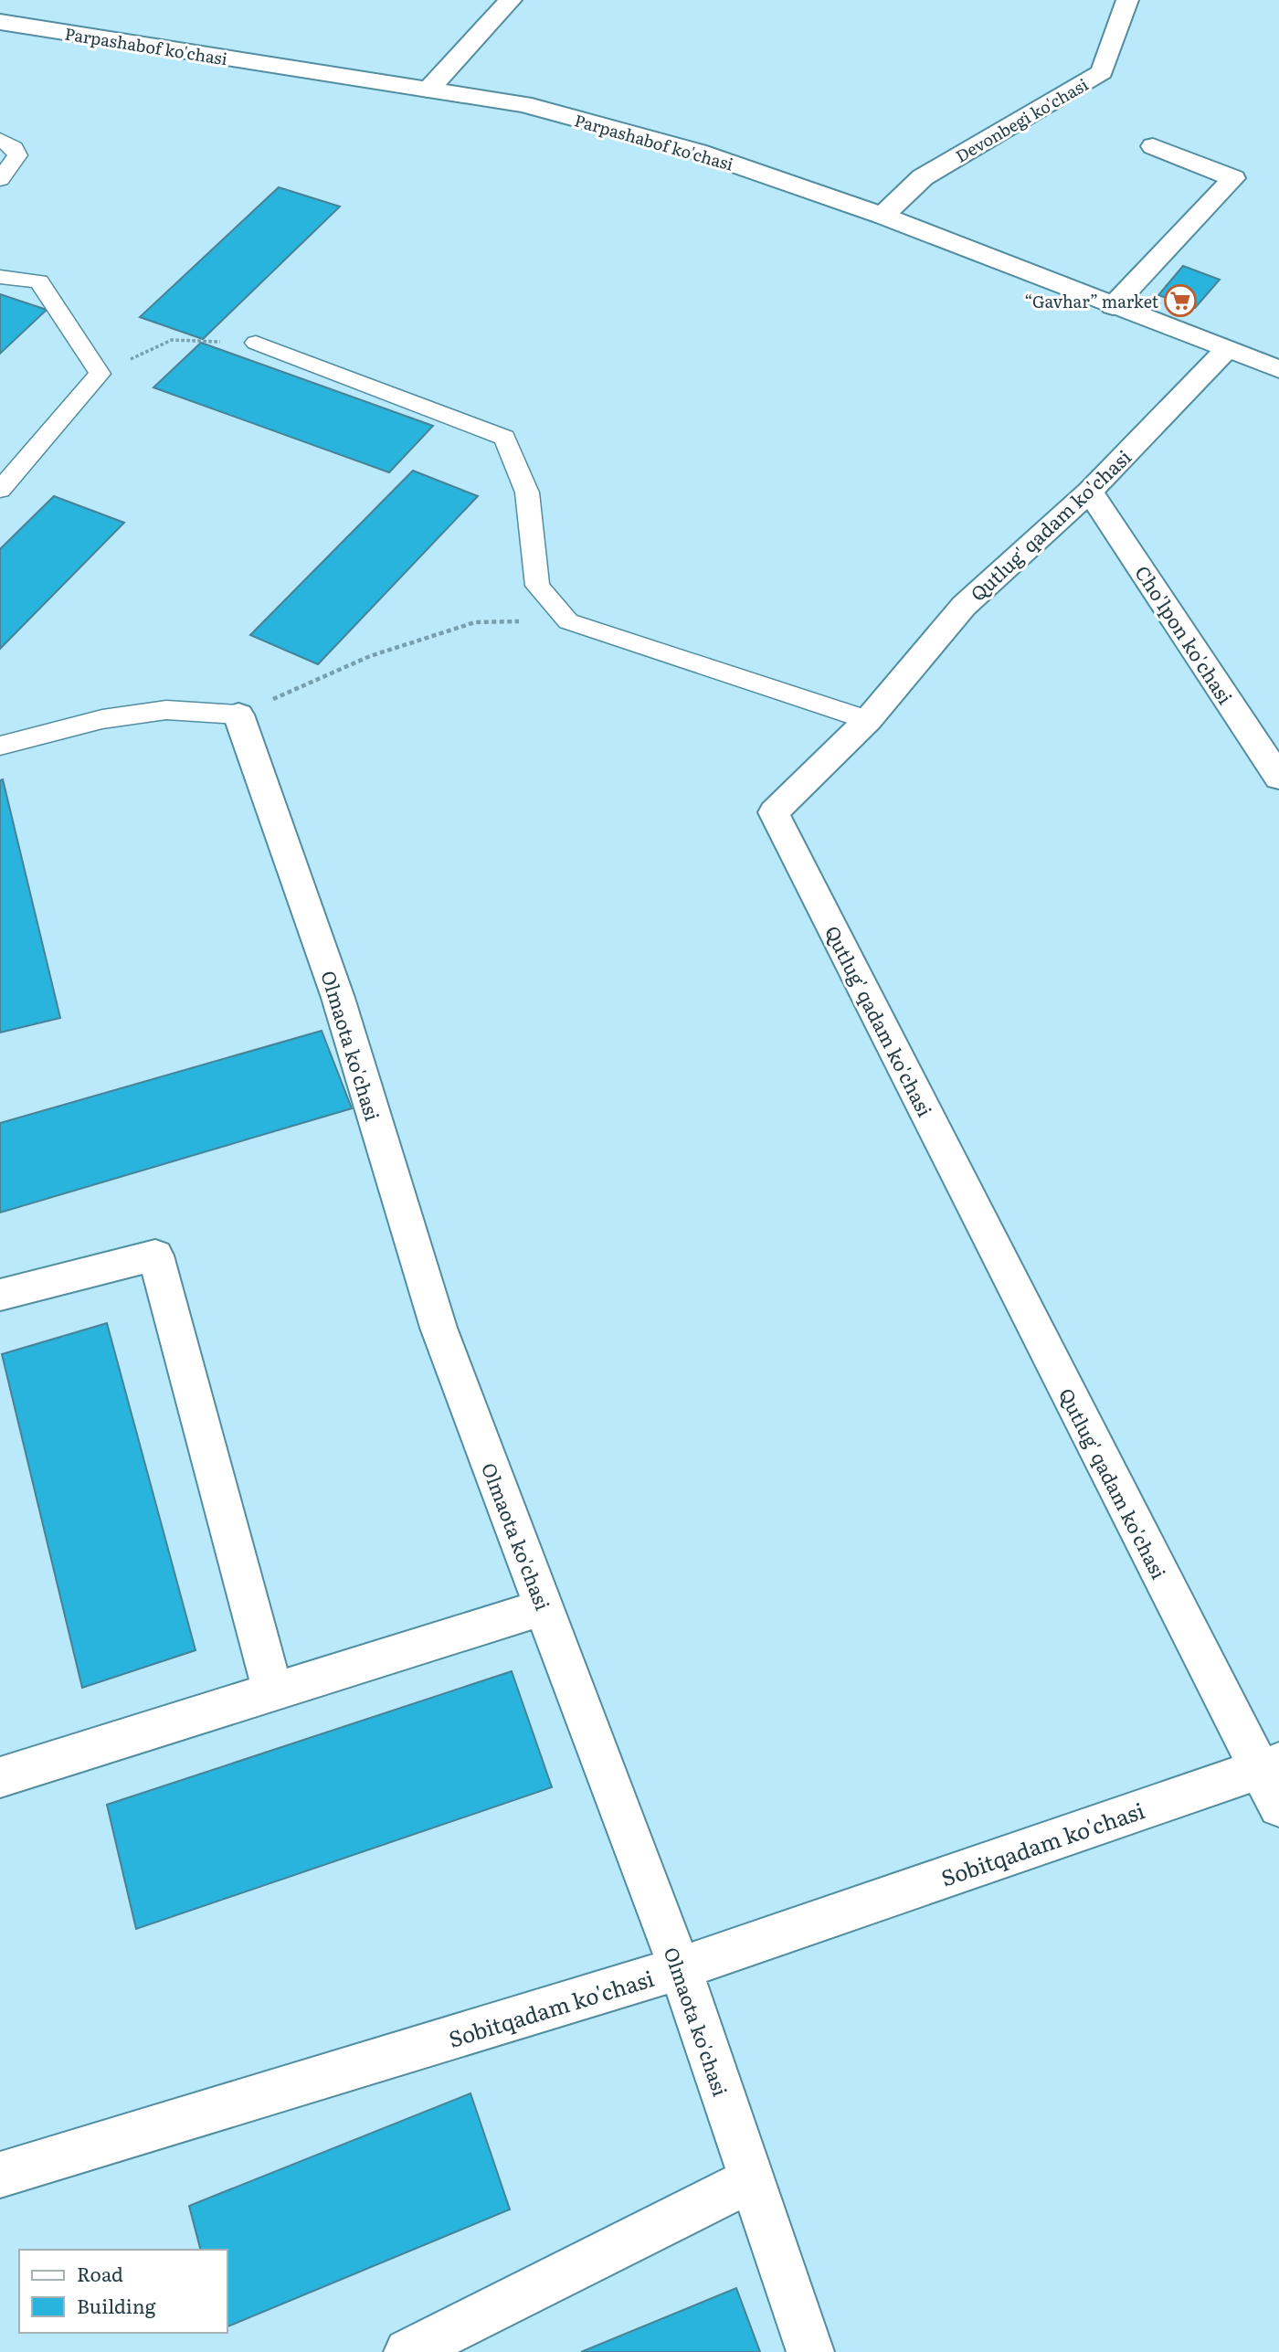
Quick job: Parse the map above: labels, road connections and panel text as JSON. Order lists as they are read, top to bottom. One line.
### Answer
{"streets":{"street":["Parpashabof ko'chasi","Devonbegi ko'chasi","Qutlug' qadam ko'chasi","Cho'lpon ko'chasi","Olmaota ko'chasi","Sobitqadam ko'chasi"]},"crossings":[["Parpashabof ko'chasi","Devonbegi ko'chasi"],["Parpashabof ko'chasi","Qutlug' qadam ko'chasi"],["Qutlug' qadam ko'chasi","Cho'lpon ko'chasi"],["Qutlug' qadam ko'chasi","Sobitqadam ko'chasi"],["Olmaota ko'chasi","Sobitqadam ko'chasi"]],"places":{"supermarket":["“Gavhar” market"]},"legend":["Road","Building"]}
